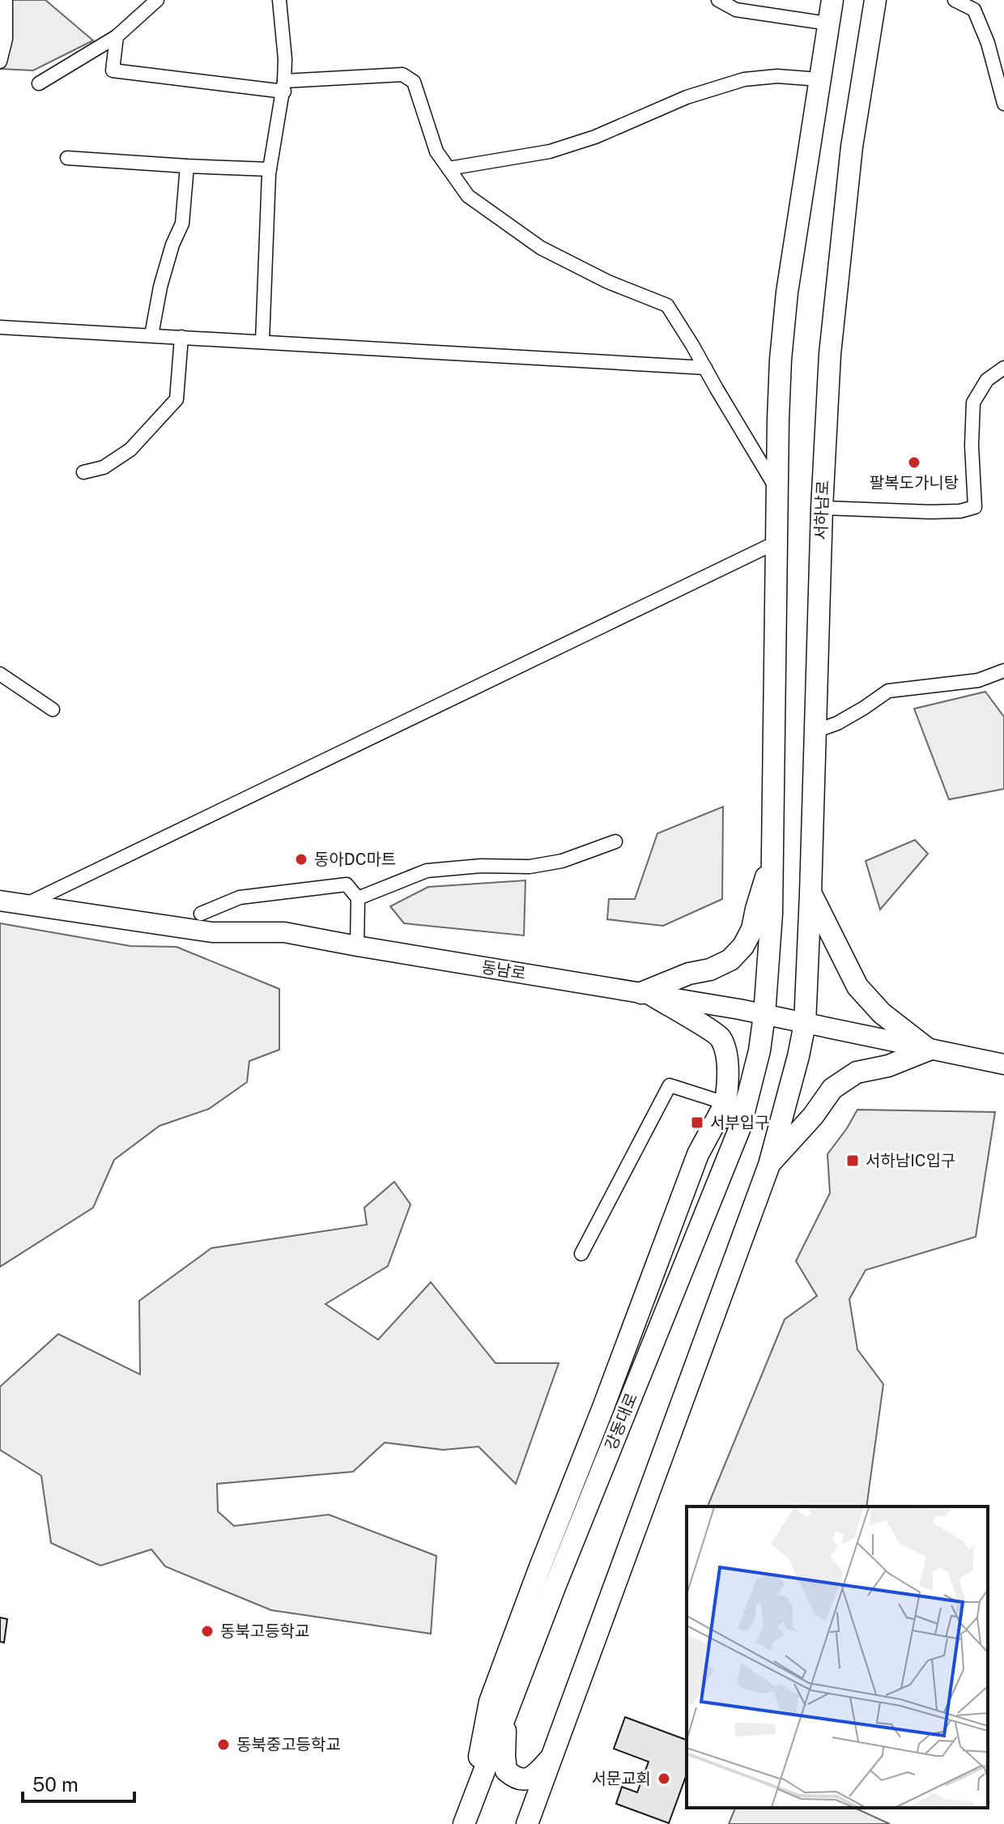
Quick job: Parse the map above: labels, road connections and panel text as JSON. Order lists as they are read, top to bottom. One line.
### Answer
{"streets":{"main road":["서하남로","동남로","강동대로"]},"crossings":[["서하남로","동남로"],["동남로","강동대로"]],"places":{"other":["팔복도가니탕","동아DC마트","동북고등학교","동북중고등학교","서문교회"],"transit":["서부입구","서하남IC입구"]},"scale_bar":"50 m"}
